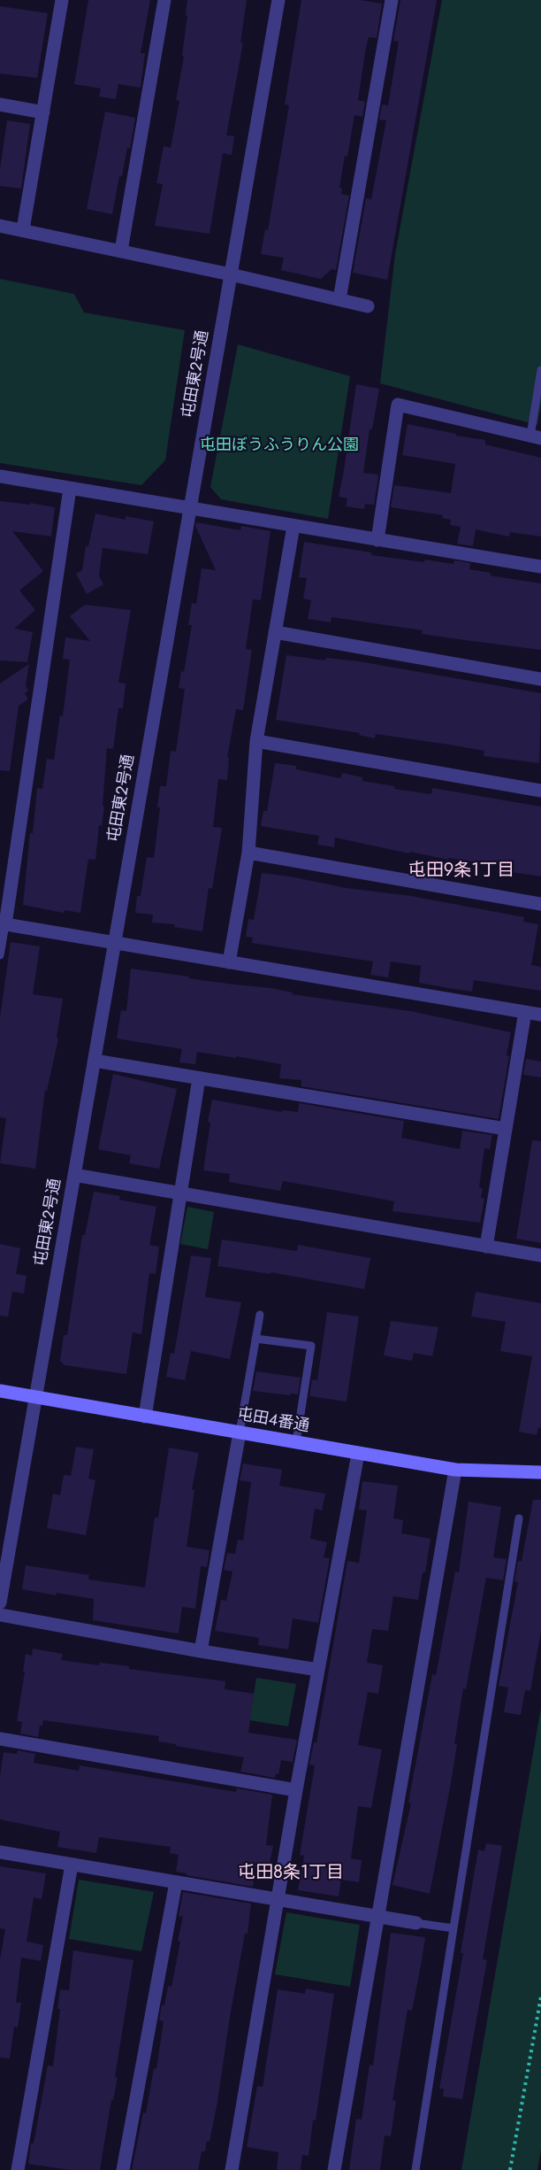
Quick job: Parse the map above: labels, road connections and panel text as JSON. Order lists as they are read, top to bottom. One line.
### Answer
{"streets":{"street":["屯田東2号通","屯田4番通"]},"crossings":[["屯田東2号通","屯田4番通"]],"districts":["屯田9条1丁目","屯田8条1丁目"],"parks":["屯田ぼうふうりん公園"]}
